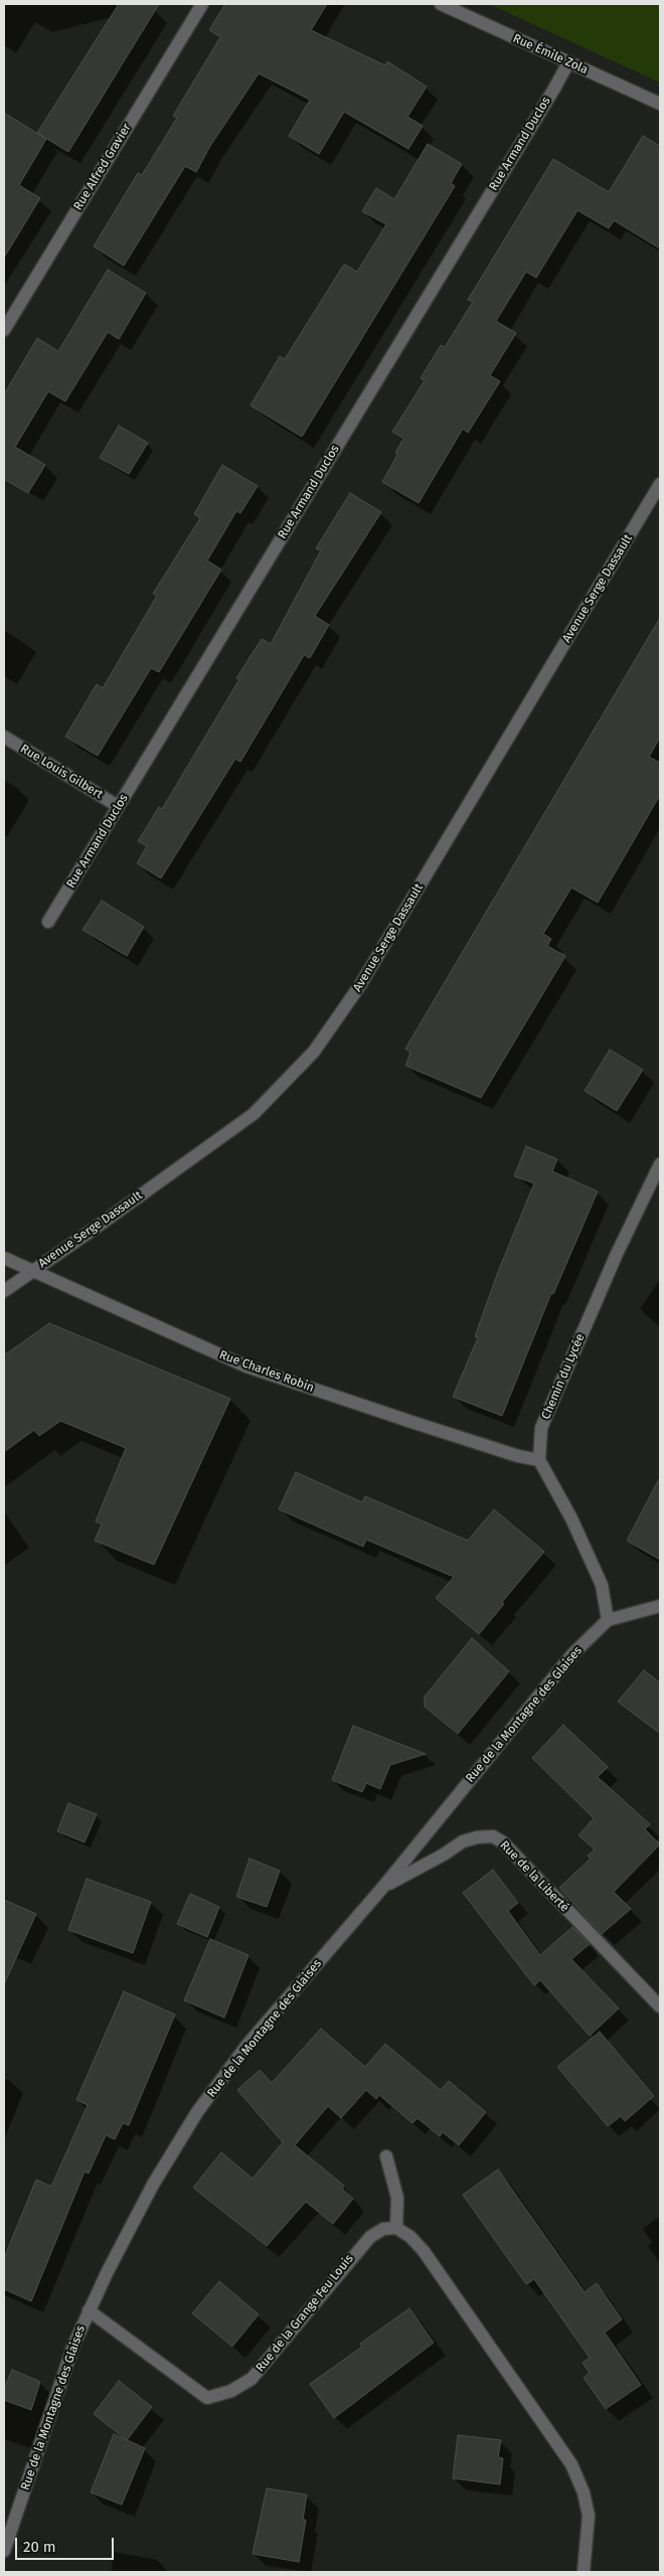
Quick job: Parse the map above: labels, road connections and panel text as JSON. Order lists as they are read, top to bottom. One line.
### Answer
{"streets":{"street":["Rue Émile Zola","Rue Armand Duclos","Rue Alfred Gravier","Avenue Serge Dassault","Rue Louis Gilbert","Rue Charles Robin","Chemin du Lycée","Rue de la Montagne des Glaises","Rue de la Liberté","Rue de la Grange Feu Louis"]},"crossings":[["Rue Émile Zola","Rue Armand Duclos"],["Rue Armand Duclos","Rue Louis Gilbert"],["Avenue Serge Dassault","Rue Charles Robin"],["Rue Charles Robin","Chemin du Lycée"],["Rue de la Montagne des Glaises","Rue de la Liberté"],["Rue de la Montagne des Glaises","Rue de la Grange Feu Louis"]],"scale_bar":"20 m"}
